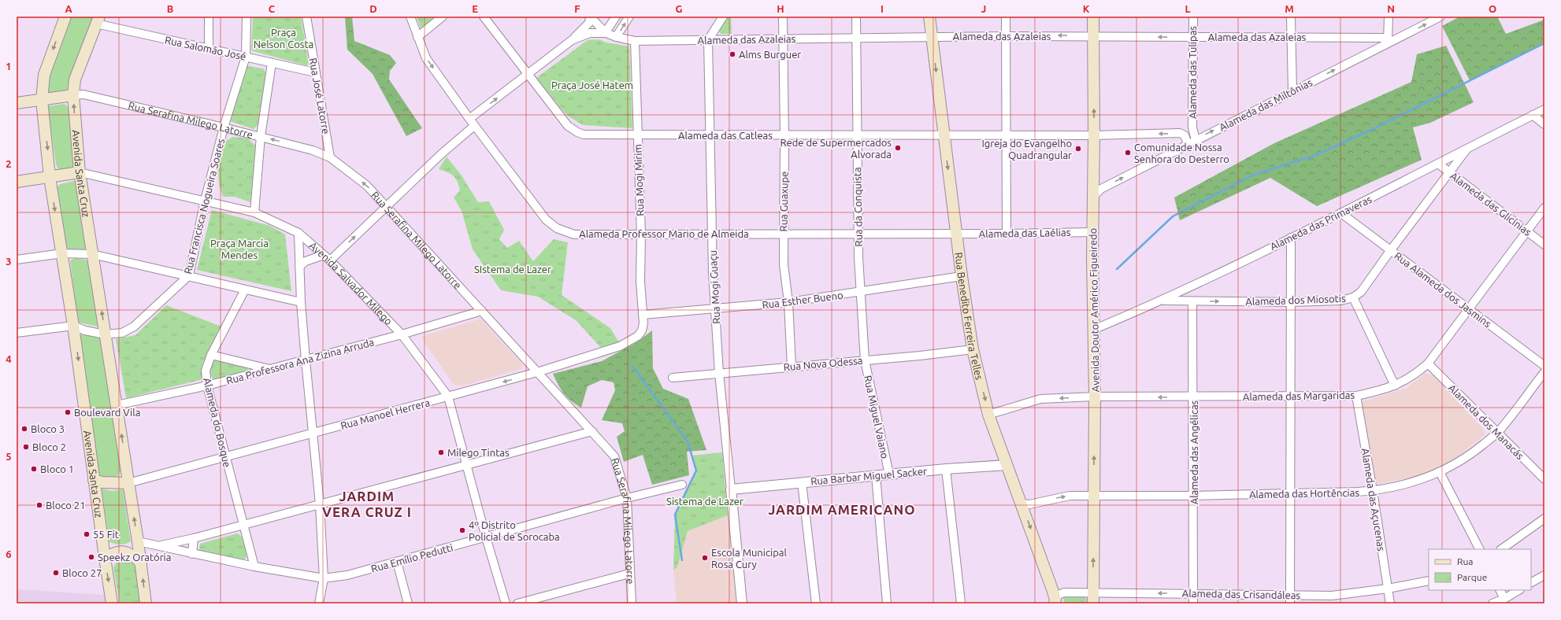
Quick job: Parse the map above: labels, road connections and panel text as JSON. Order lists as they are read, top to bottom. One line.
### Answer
{"streets":{"main road":["Rua Serafina Milego Latorre","Avenida Santa Cruz","Avenida Salvador Milego","Avenida Doutor Américo Figueiredo","Rua Benedito Ferreira Telles"],"street":["Alameda das Azaleias","Rua Salomão José","Alameda das Tulipas","Rua José Latorre","Alameda das Miltônias","Alameda das Catleas","Rua Mogi Mirim","Rua Guaxupe","Alameda das Glicínias","Rua Francisca Nogueira Soares","Rua da Conquista","Alameda das Primaveras","Alameda das Laélias","Alameda Professor Mario de Almeida","Rua Mogi Guaçu","Rua Alameda dos Jasmins","Rua Esther Bueno","Alameda dos Miosotis","Rua Professora Ana Zizina Arruda","Rua Nova Odessa","Alameda das Margaridas","Rua Manoel Herrera","Rua Miguel Vaiano","Alameda dos Manacás","Alameda do Bosque","Alameda das Angélicas","Rua Barbar Miguel Sacker","Alameda das Hortências","Alameda das Açucenas","Rua Emílio Pedutti","Alameda das Crisandáleas"]},"crossings":[["Alameda das Azaleias","Alameda das Tulipas"],["Alameda das Azaleias","Alameda das Miltônias"],["Alameda das Azaleias","Rua Mogi Mirim"],["Alameda das Azaleias","Rua Guaxupe"],["Alameda das Azaleias","Rua da Conquista"],["Alameda das Azaleias","Rua Mogi Guaçu"],["Alameda das Azaleias","Avenida Doutor Américo Figueiredo"],["Alameda das Azaleias","Rua Benedito Ferreira Telles"],["Rua Salomão José","Rua José Latorre"],["Rua Salomão José","Avenida Santa Cruz"],["Rua Salomão José","Rua Francisca Nogueira Soares"],["Alameda das Tulipas","Alameda das Miltônias"],["Alameda das Tulipas","Alameda das Catleas"],["Rua José Latorre","Rua Serafina Milego Latorre"],["Alameda das Miltônias","Avenida Doutor Américo Figueiredo"],["Rua Serafina Milego Latorre","Avenida Santa Cruz"],["Rua Serafina Milego Latorre","Rua Francisca Nogueira Soares"],["Rua Serafina Milego Latorre","Rua Professora Ana Zizina Arruda"],["Rua Serafina Milego Latorre","Rua Manoel Herrera"],["Rua Serafina Milego Latorre","Rua Emílio Pedutti"],["Alameda das Catleas","Rua Mogi Mirim"],["Alameda das Catleas","Rua Guaxupe"],["Alameda das Catleas","Rua da Conquista"],["Alameda das Catleas","Rua Mogi Guaçu"],["Alameda das Catleas","Avenida Doutor Américo Figueiredo"],["Alameda das Catleas","Rua Benedito Ferreira Telles"],["Avenida Santa Cruz","Rua Francisca Nogueira Soares"],["Avenida Santa Cruz","Avenida Salvador Milego"],["Avenida Santa Cruz","Rua Professora Ana Zizina Arruda"],["Avenida Santa Cruz","Rua Manoel Herrera"],["Avenida Santa Cruz","Rua Emílio Pedutti"],["Rua Mogi Mirim","Alameda Professor Mario de Almeida"],["Rua Mogi Mirim","Rua Esther Bueno"],["Rua Mogi Mirim","Rua Manoel Herrera"],["Rua Guaxupe","Alameda Professor Mario de Almeida"],["Rua Guaxupe","Rua Esther Bueno"],["Rua Guaxupe","Rua Nova Odessa"],["Alameda das Glicínias","Alameda das Primaveras"],["Alameda das Glicínias","Alameda dos Miosotis"],["Alameda das Glicínias","Alameda das Margaridas"],["Rua Francisca Nogueira Soares","Avenida Salvador Milego"],["Rua da Conquista","Alameda Professor Mario de Almeida"],["Rua da Conquista","Rua Esther Bueno"],["Rua da Conquista","Rua Nova Odessa"],["Rua da Conquista","Rua Miguel Vaiano"],["Alameda das Primaveras","Rua Alameda dos Jasmins"],["Alameda das Primaveras","Alameda dos Miosotis"],["Alameda das Primaveras","Avenida Doutor Américo Figueiredo"],["Alameda das Laélias","Alameda Professor Mario de Almeida"],["Alameda das Laélias","Avenida Doutor Américo Figueiredo"],["Alameda das Laélias","Rua Benedito Ferreira Telles"],["Alameda Professor Mario de Almeida","Rua Mogi Guaçu"],["Alameda Professor Mario de Almeida","Rua Benedito Ferreira Telles"],["Avenida Salvador Milego","Rua Professora Ana Zizina Arruda"],["Avenida Salvador Milego","Rua Manoel Herrera"],["Avenida Salvador Milego","Rua Emílio Pedutti"],["Rua Mogi Guaçu","Rua Esther Bueno"],["Rua Mogi Guaçu","Rua Nova Odessa"],["Rua Mogi Guaçu","Rua Barbar Miguel Sacker"],["Rua Alameda dos Jasmins","Alameda dos Miosotis"],["Rua Alameda dos Jasmins","Alameda das Margaridas"],["Rua Esther Bueno","Rua Benedito Ferreira Telles"],["Alameda dos Miosotis","Alameda das Angélicas"],["Avenida Doutor Américo Figueiredo","Alameda das Margaridas"],["Avenida Doutor Américo Figueiredo","Alameda das Hortências"],["Avenida Doutor Américo Figueiredo","Alameda das Crisandáleas"],["Rua Benedito Ferreira Telles","Rua Nova Odessa"],["Rua Benedito Ferreira Telles","Alameda das Margaridas"],["Rua Benedito Ferreira Telles","Rua Barbar Miguel Sacker"],["Rua Benedito Ferreira Telles","Alameda das Hortências"],["Rua Benedito Ferreira Telles","Alameda das Crisandáleas"],["Rua Professora Ana Zizina Arruda","Alameda do Bosque"],["Rua Nova Odessa","Rua Miguel Vaiano"],["Alameda das Margaridas","Alameda dos Manacás"],["Alameda das Margaridas","Alameda das Angélicas"],["Alameda das Margaridas","Alameda das Açucenas"],["Rua Manoel Herrera","Alameda do Bosque"],["Rua Miguel Vaiano","Rua Barbar Miguel Sacker"],["Alameda dos Manacás","Alameda das Hortências"],["Alameda do Bosque","Rua Emílio Pedutti"],["Alameda das Angélicas","Alameda das Hortências"],["Alameda das Angélicas","Alameda das Crisandáleas"],["Alameda das Hortências","Alameda das Açucenas"],["Alameda das Açucenas","Alameda das Crisandáleas"]],"one_way":["Alameda das Miltônias","Avenida Doutor Américo Figueiredo","Rua Benedito Ferreira Telles"],"districts":["JARDIM VERA CRUZ I","JARDIM AMERICANO"],"parks":["Praça Nelson Costa","Praça José Hatem","Praça Marcia Mendes","SIstema de Lazer","Sistema de Lazer"],"places":["Alms Burguer","Rede de Supermercados Alvorada","Igreja do Evangelho Quadrangular","Comunidade Nossa Senhora do Desterro","Boulevard Vila","Bloco 3","Bloco 2","Milego Tintas","Bloco 1","Bloco 21","4º Distrito Policial de Sorocaba","55 Fit","Speekz Oratória","Escola Municipal Rosa Cury","Bloco 27"],"legend":["Rua","Parque"],"grid":{"columns":["A","B","C","D","E","F","G","H","I","J","K","L","M","N","O"],"rows":["1","2","3","4","5","6"]}}
